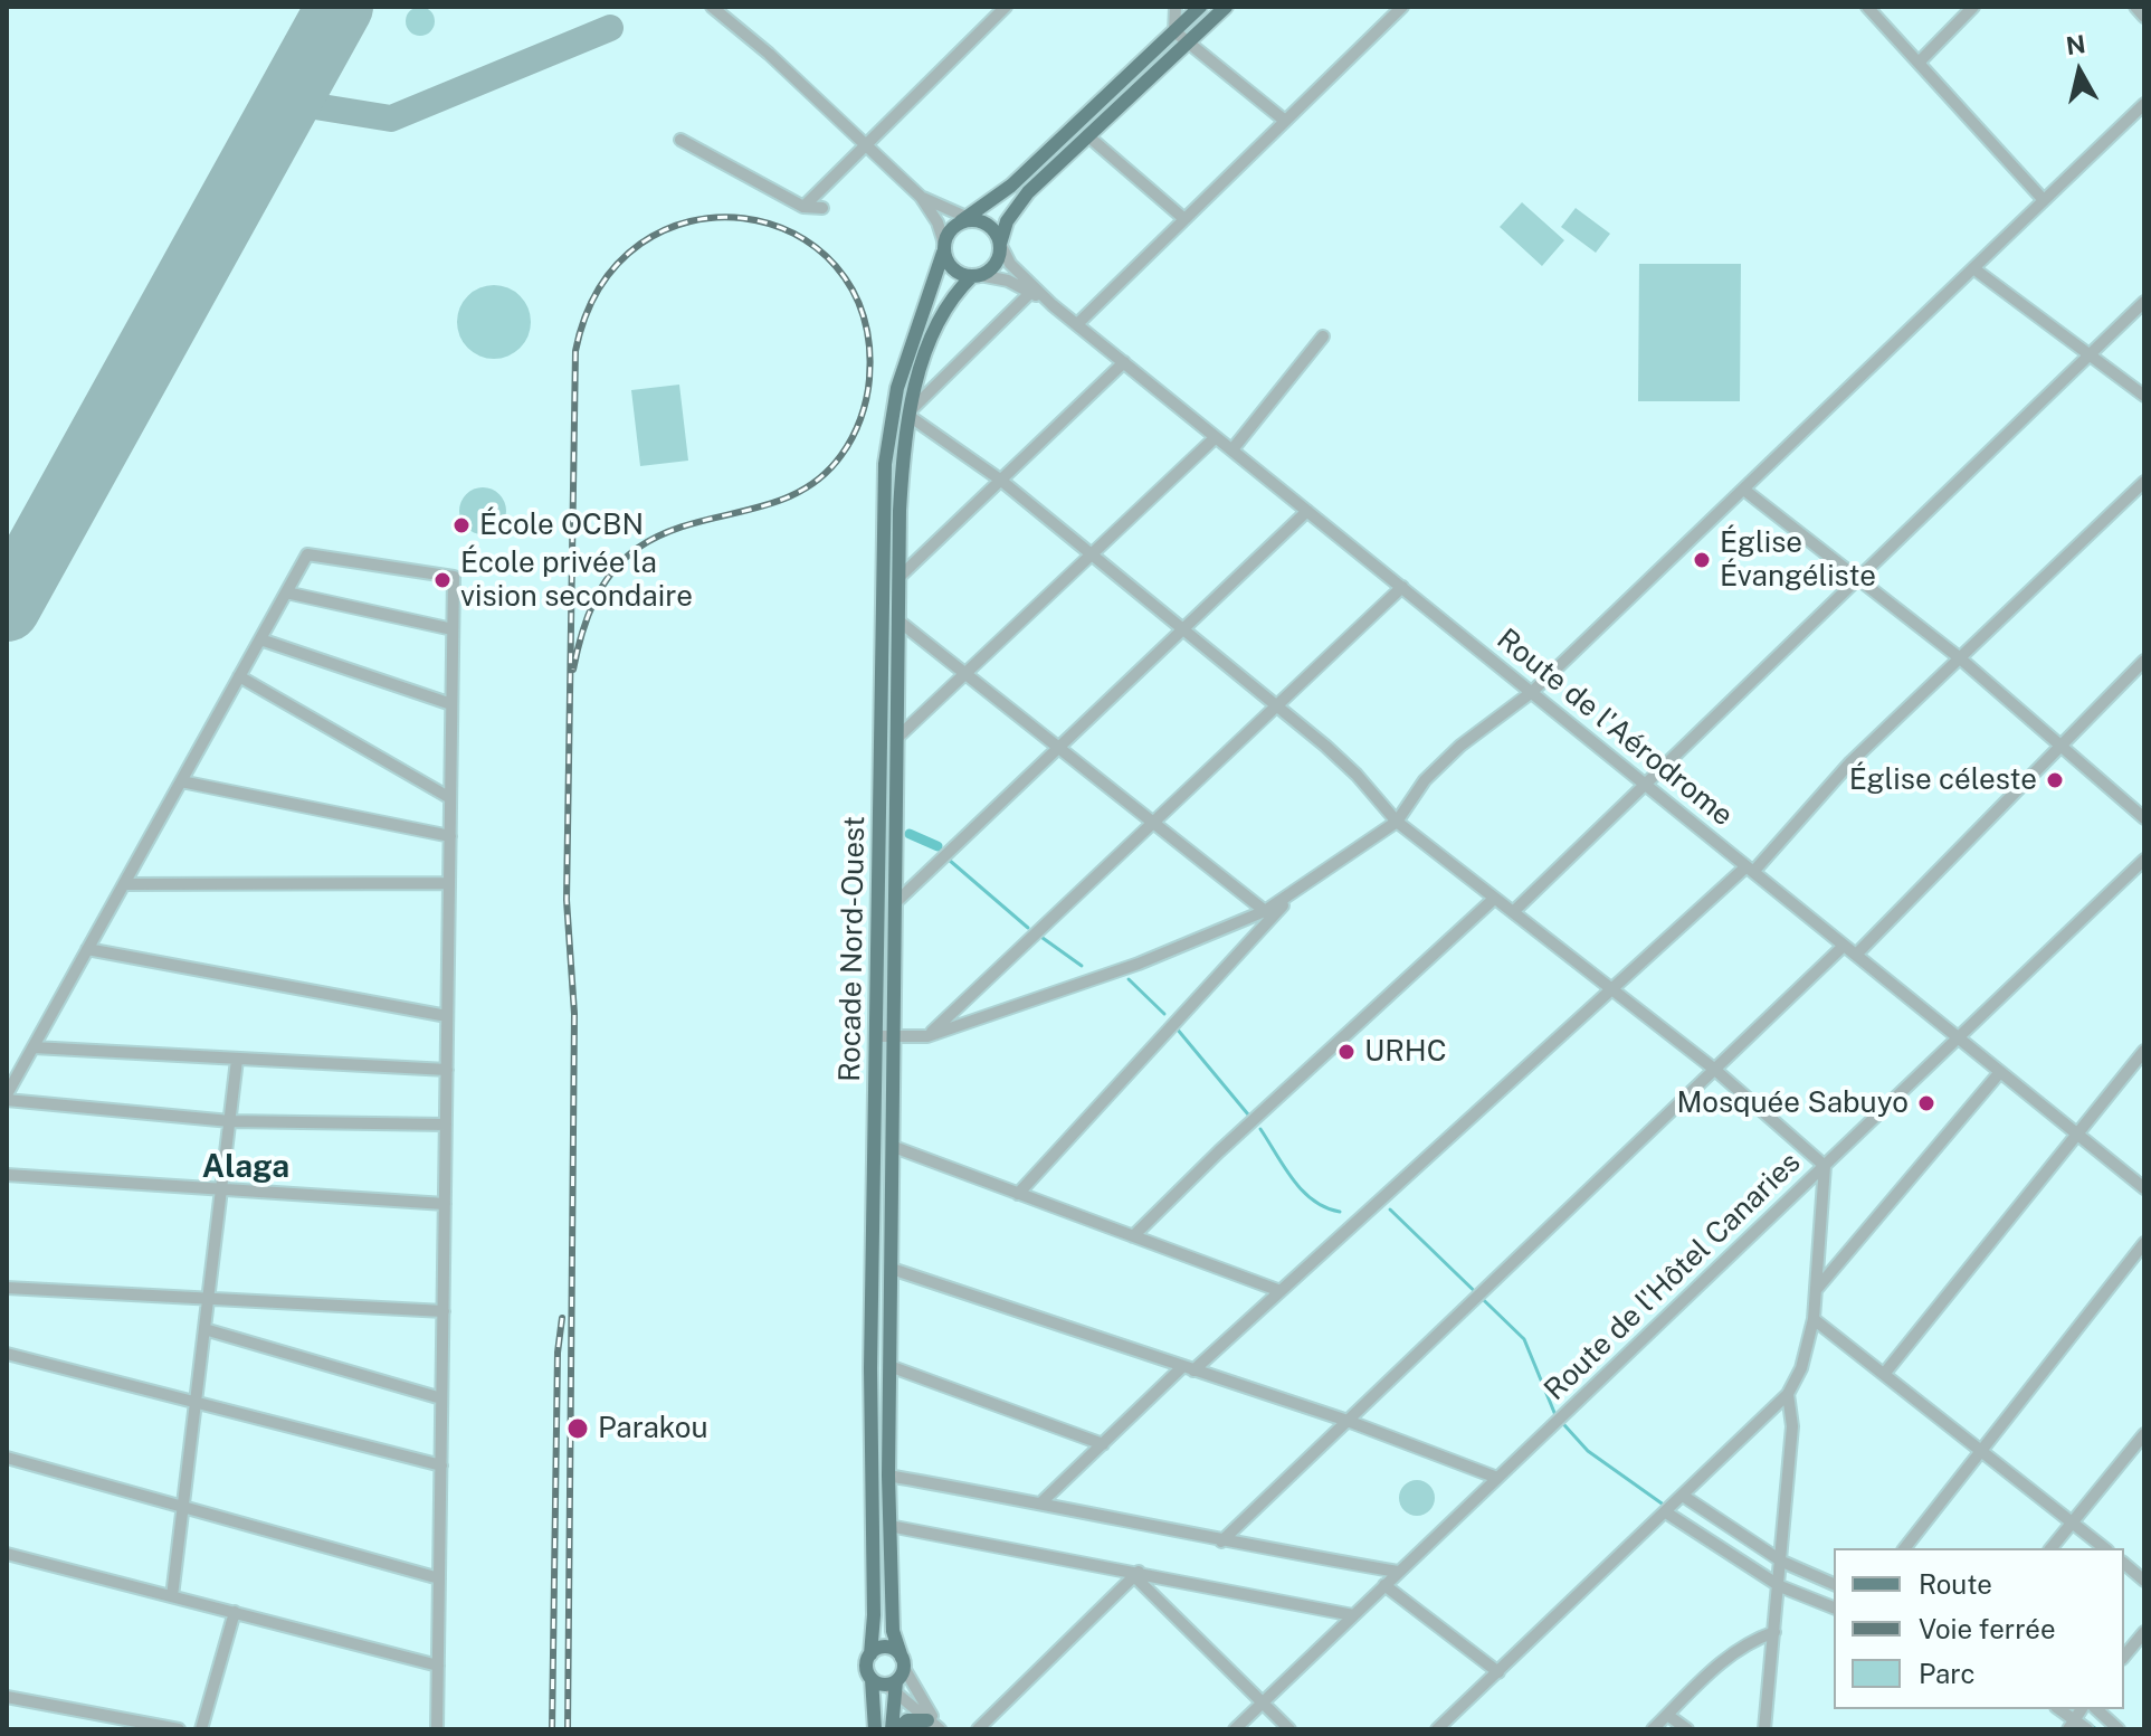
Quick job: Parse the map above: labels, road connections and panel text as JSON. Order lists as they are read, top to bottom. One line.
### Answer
{"streets":{"main road":["Rocade Nord-Ouest"],"street":["Route de l'Aérodrome","Route de l'Hôtel Canaries"]},"crossings":[["Route de l'Aérodrome","Rocade Nord-Ouest"],["Route de l'Aérodrome","Route de l'Hôtel Canaries"]],"districts":["Alaga"],"places":["École OCBN","Église Évangéliste","École privée la vision secondaire","Église céleste","URHC","Mosquée Sabuyo","Parakou"],"legend":["Route","Voie ferrée","Parc"],"north":"top"}
